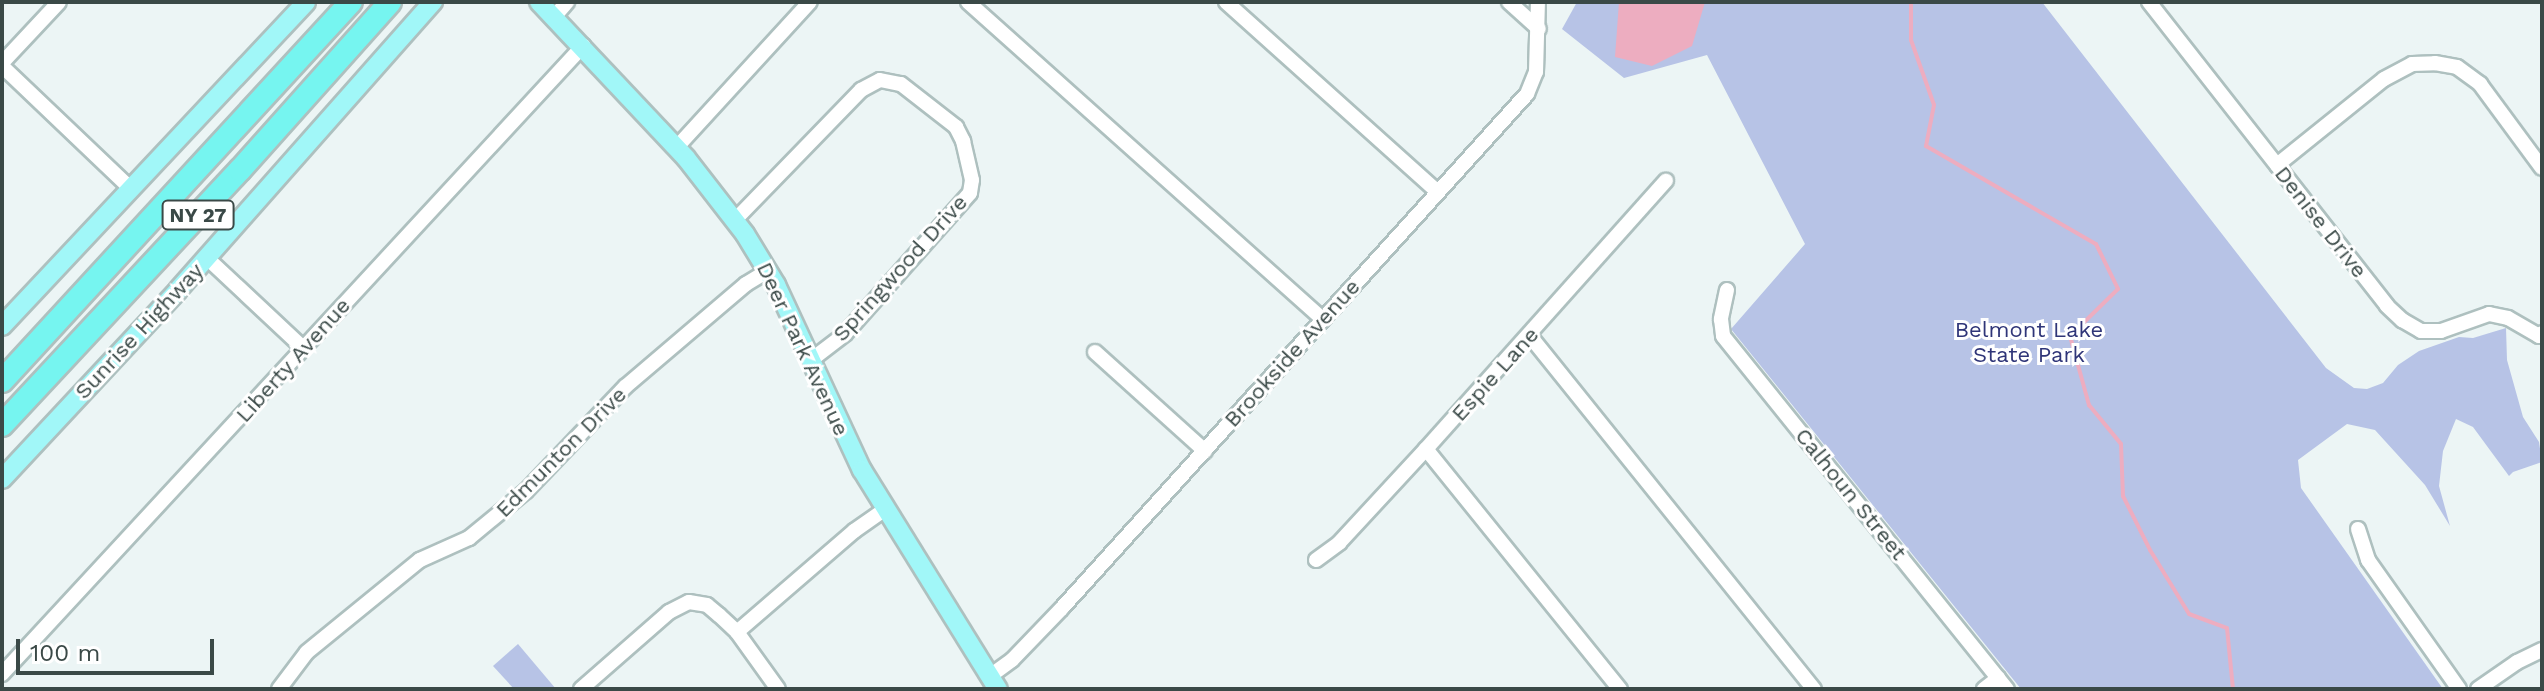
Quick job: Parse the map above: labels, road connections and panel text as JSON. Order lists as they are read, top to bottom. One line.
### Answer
{"streets":{"highway":["NY 27","Sunrise Highway"],"main road":["Deer Park Avenue"],"street":["Denise Drive","Springwood Drive","Brookside Avenue","Liberty Avenue","Espie Lane","Edmunton Drive","Calhoun Street"]},"crossings":[["Springwood Drive","Deer Park Avenue"],["Deer Park Avenue","Brookside Avenue"],["Deer Park Avenue","Liberty Avenue"],["Deer Park Avenue","Edmunton Drive"]],"parks":["Belmont Lake State Park"],"scale_bar":"100 m"}
